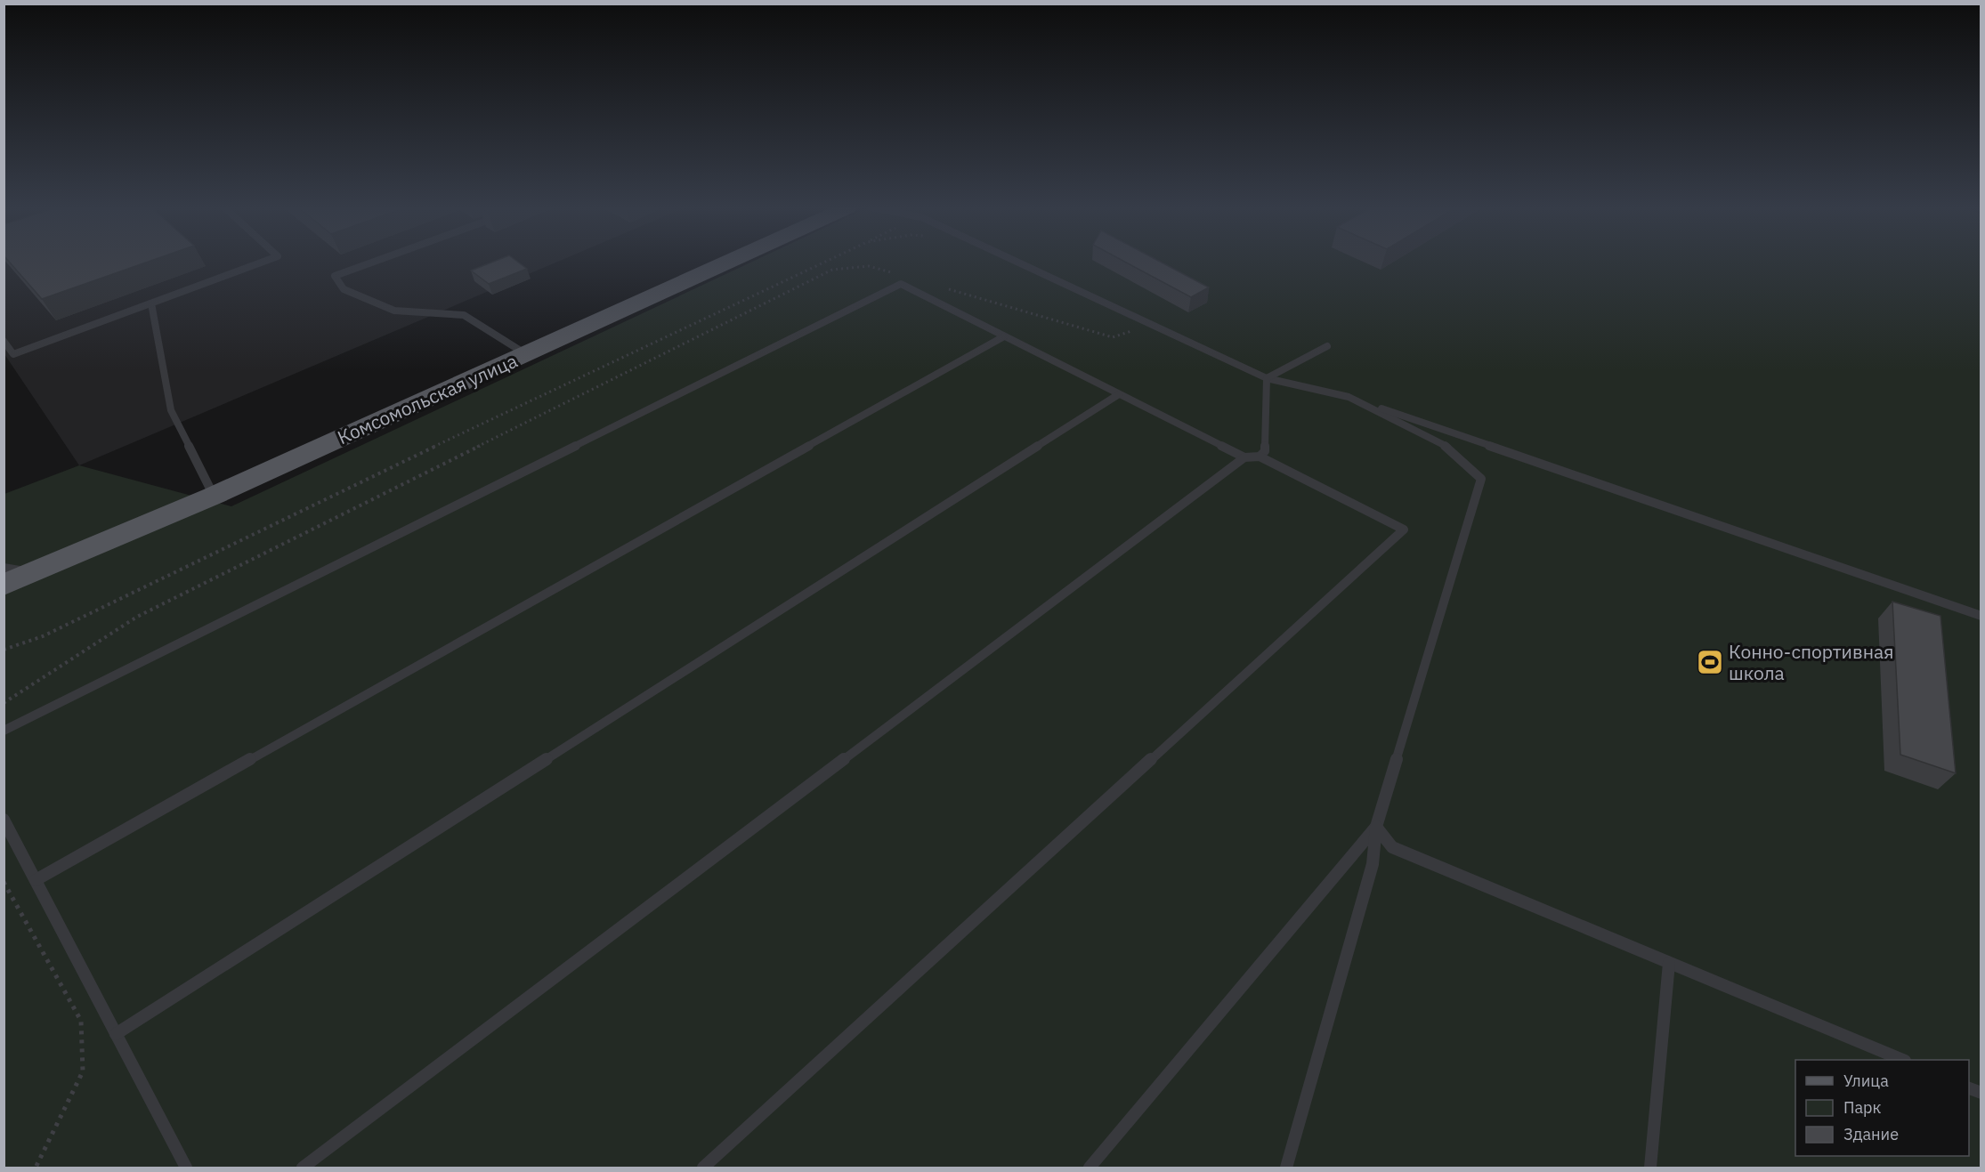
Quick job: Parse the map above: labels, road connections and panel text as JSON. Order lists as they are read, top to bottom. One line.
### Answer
{"streets":{"main road":["Комсомольская улица"]},"places":{"sports":["Конно-спортивная школа"]},"legend":["Улица","Парк","Здание"]}
